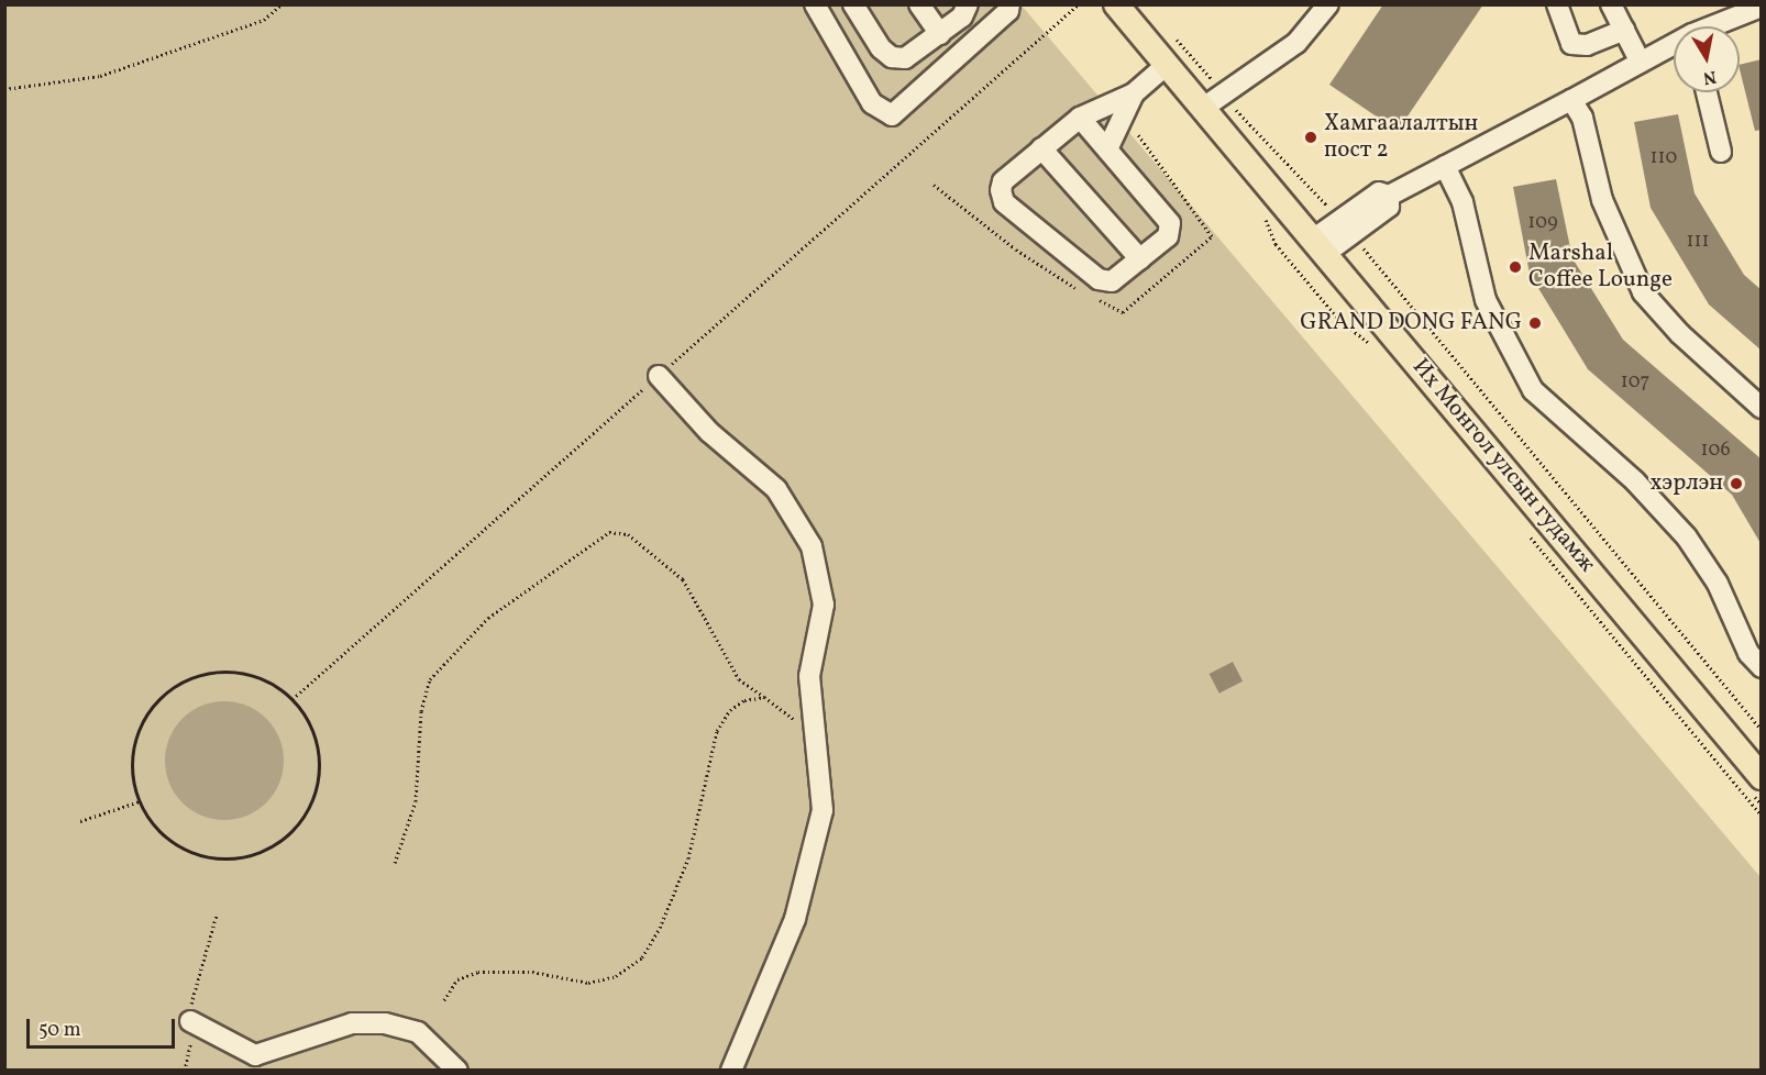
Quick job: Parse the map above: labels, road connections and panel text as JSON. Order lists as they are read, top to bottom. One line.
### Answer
{"streets":{"main road":["Их Монгол улсын гудамж"]},"places":["Хамгаалалтын пост 2","Marshal Coffee Lounge","GRAND DONG FANG","хэрлэн"],"house_numbers":["110","109","111","107","106"],"scale_bar":"50 m","north":"bottom"}
